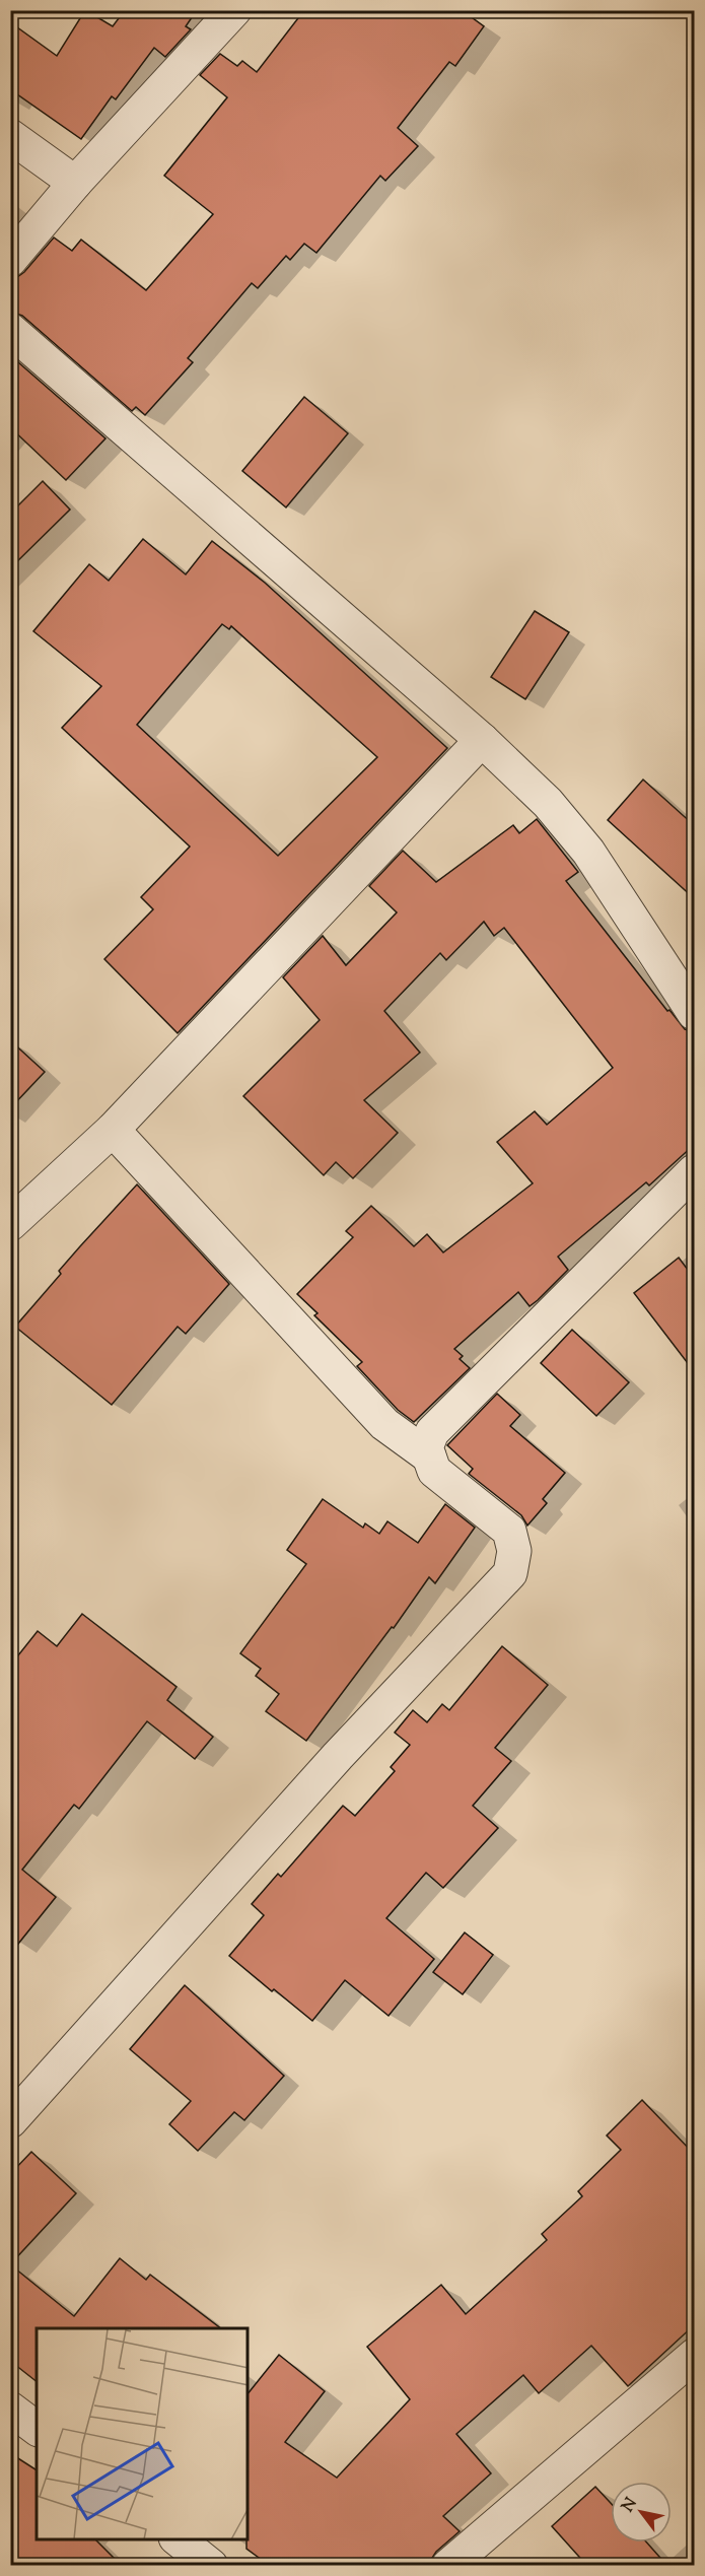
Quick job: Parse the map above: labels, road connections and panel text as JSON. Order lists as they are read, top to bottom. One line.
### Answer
{"north":"top left"}
